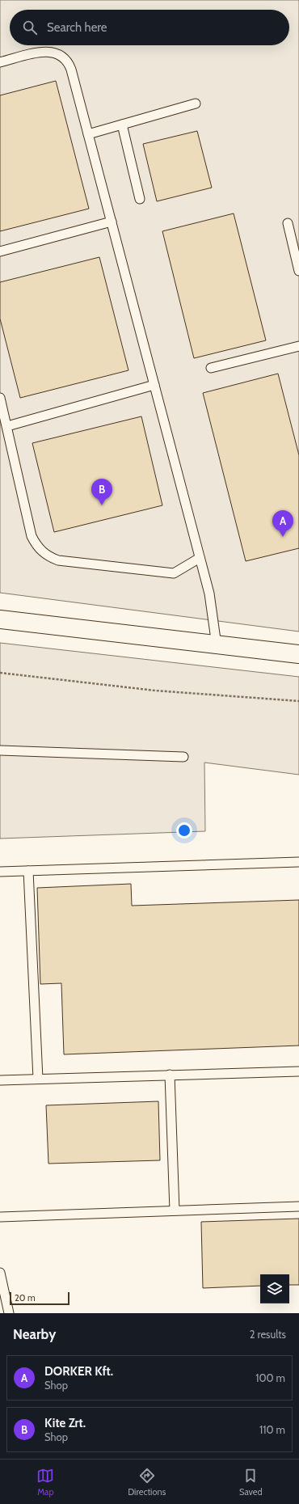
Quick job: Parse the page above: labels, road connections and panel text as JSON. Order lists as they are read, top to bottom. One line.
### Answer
{"scale_bar":"20 m","page":{"search":"Search here","pins":["B","A"],"scale":"20 m","heading":["Nearby","2 results"],"list":[{"mark":"A","name":"DORKER Kft.","note":"Shop","value":"100 m"},{"mark":"B","name":"Kite Zrt.","note":"Shop","value":"110 m"}],"nav":["Map","Directions","Saved"]}}
